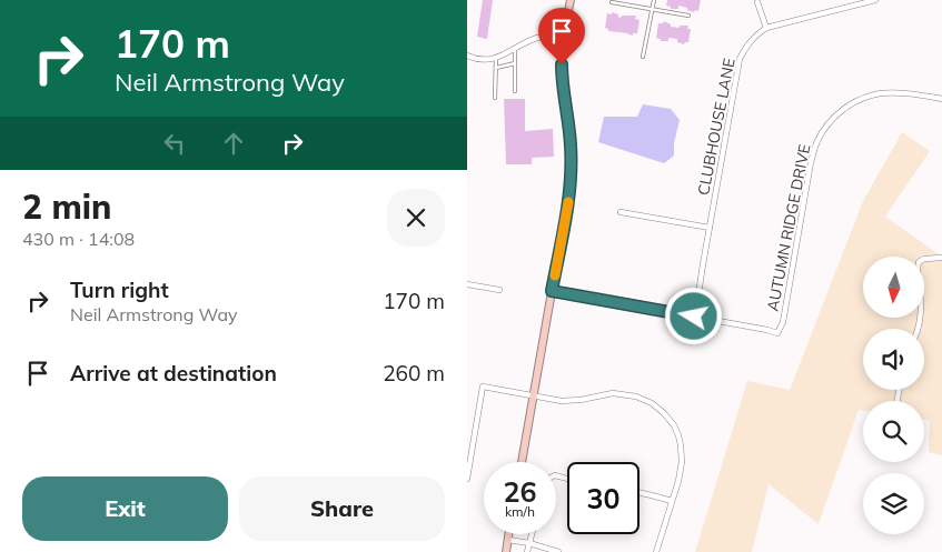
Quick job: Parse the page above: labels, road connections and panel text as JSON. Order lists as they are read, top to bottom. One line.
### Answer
{"streets":{"street":["CLUBHOUSE LANE","AUTUMN RIDGE DRIVE"]},"crossings":[["CLUBHOUSE LANE","AUTUMN RIDGE DRIVE"]],"north":"bottom","page":{"turn":["170 m","Neil Armstrong Way"],"heading":["2 min","430 m · 14:08"],"list":[{"name":"Turn right","note":"Neil Armstrong Way","value":"170 m"},{"name":"Arrive at destination","value":"260 m"}],"speed":"26 km/h","limit":"30","buttons":["Exit","Share"]}}
